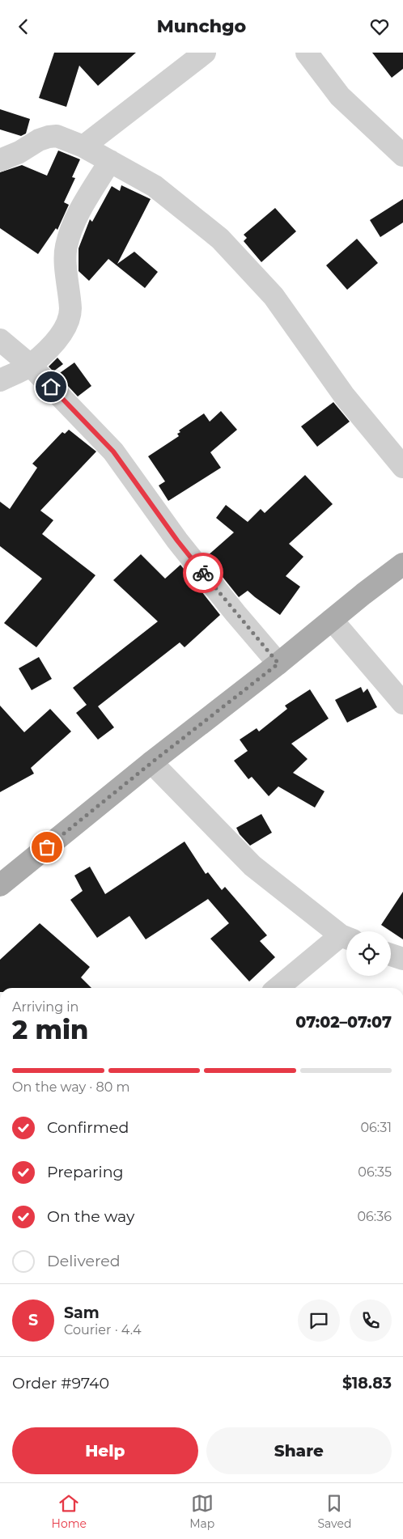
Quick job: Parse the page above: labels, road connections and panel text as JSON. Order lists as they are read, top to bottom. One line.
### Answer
{"page":{"header":"Munchgo","heading":["2 min","Arriving in","07:02–07:07"],"panel":["Sam","Courier · 4.4","Order #9740","$18.83"],"bar":"On the way · 80 m","list":[["Confirmed","06:31"],["Preparing","06:35"],["On the way","06:36"],"Delivered"],"round":"S","buttons":["Help","Share"],"tabs":["Home","Map","Saved"]}}
